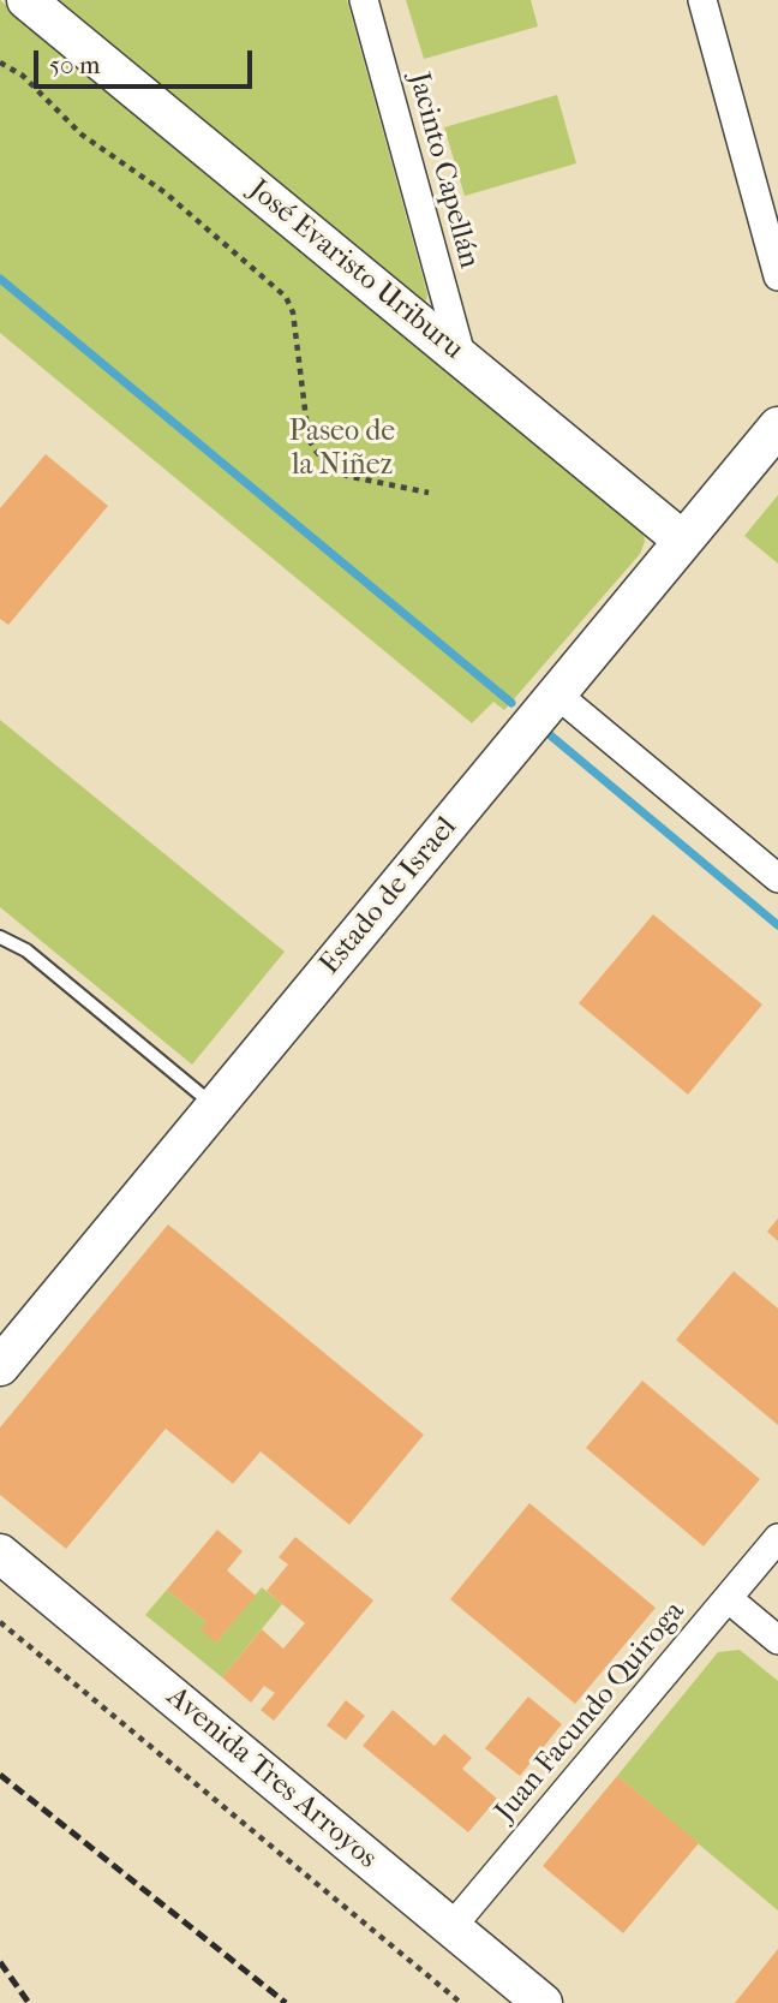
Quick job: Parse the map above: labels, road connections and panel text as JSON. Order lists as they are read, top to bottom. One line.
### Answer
{"streets":{"street":["Jacinto Capellán","José Evaristo Uriburu","Estado de Israel","Juan Facundo Quiroga","Avenida Tres Arroyos"]},"crossings":[["Jacinto Capellán","José Evaristo Uriburu"],["José Evaristo Uriburu","Estado de Israel"],["Juan Facundo Quiroga","Avenida Tres Arroyos"]],"parks":["Paseo de la Niñez"],"scale_bar":"50 m"}
